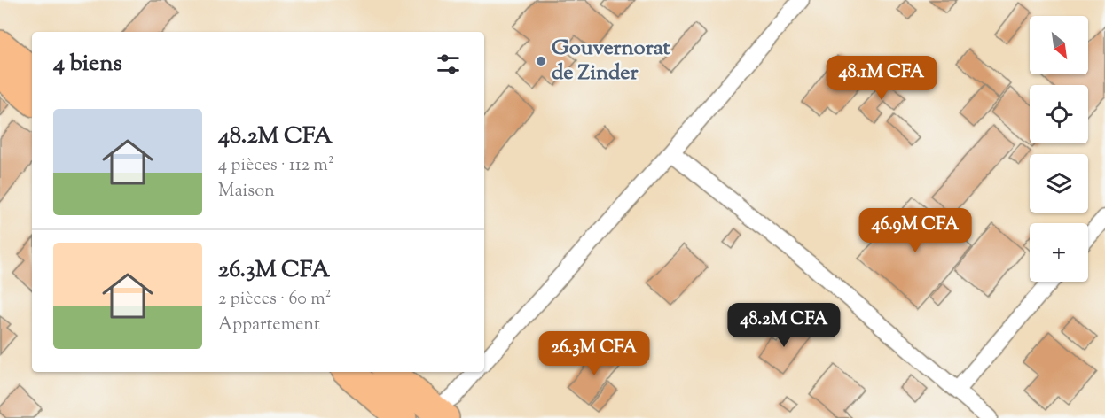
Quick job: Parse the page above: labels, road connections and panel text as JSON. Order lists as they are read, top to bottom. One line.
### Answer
{"places":["Gouvernorat de Zinder"],"north":"bottom right","page":{"map_buttons":"+","heading":"4 biens","price":["48.1M CFA","46.9M CFA","48.2M CFA","26.3M CFA"],"list":[{"name":"48.2M CFA","note":"4 pièces · 112 m² · Maison"},{"name":"26.3M CFA","note":"2 pièces · 60 m² · Appartement"}]}}
